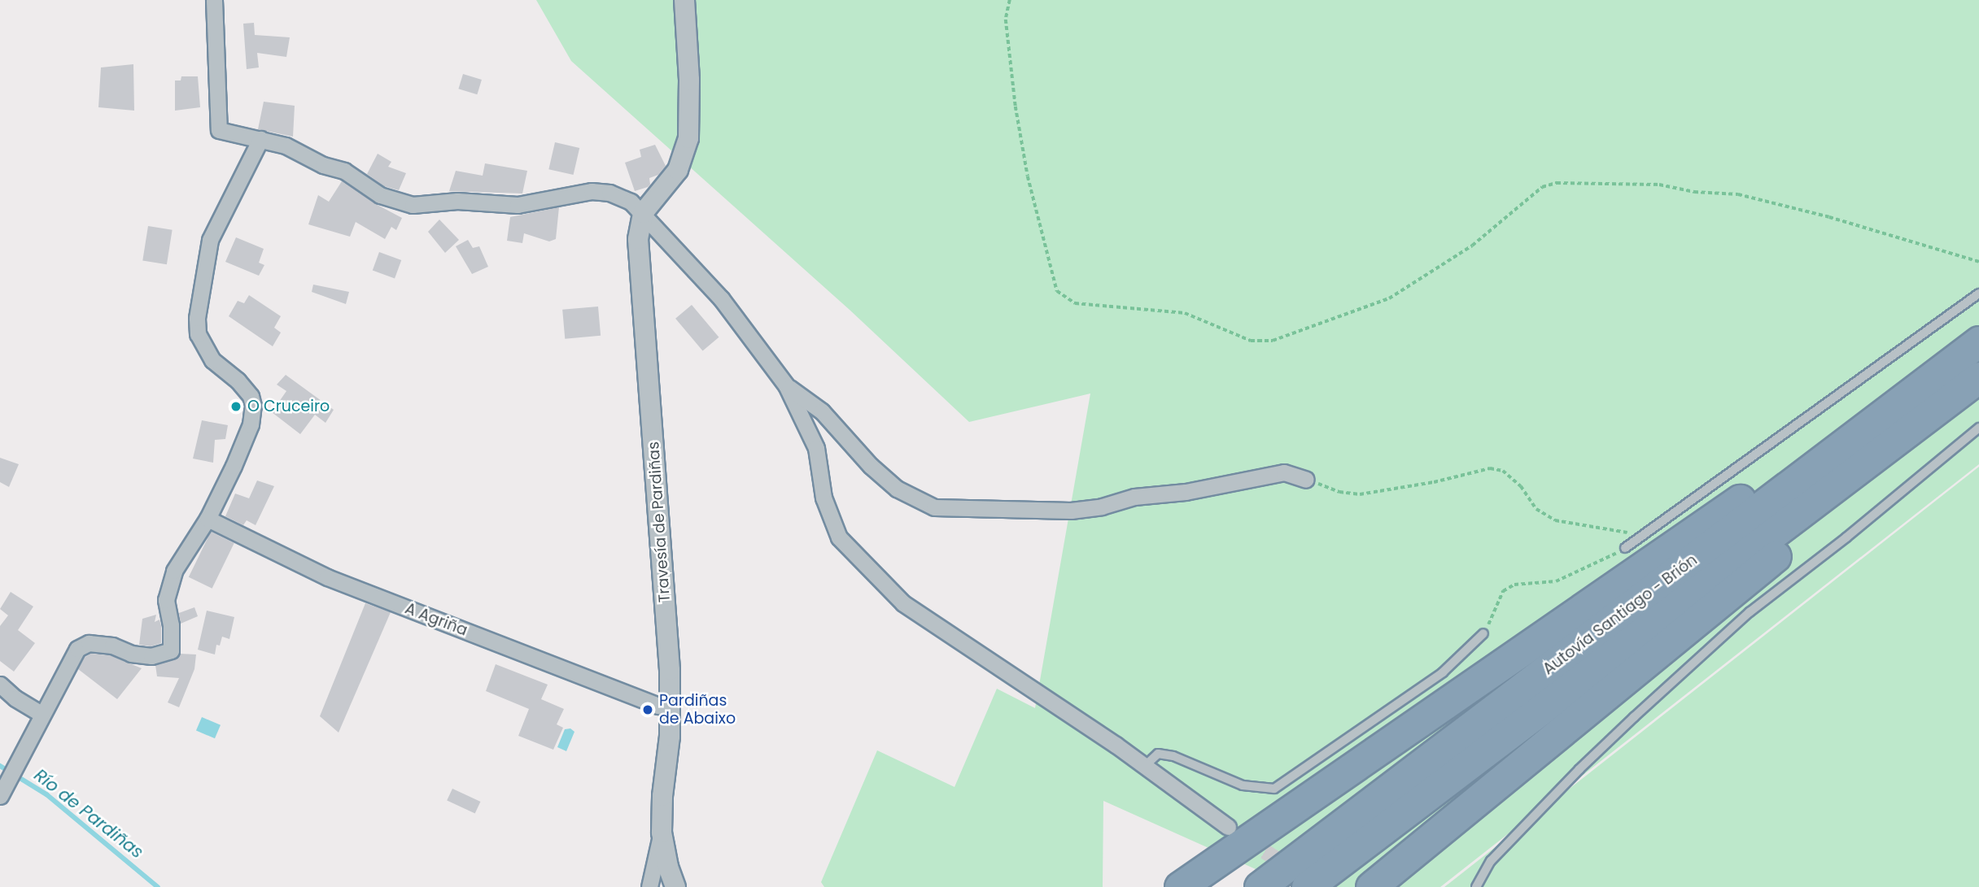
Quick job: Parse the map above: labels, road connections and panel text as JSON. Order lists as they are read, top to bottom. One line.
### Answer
{"streets":{"highway":["Autovía Santiago - Brión"],"street":["Travesía de Pardiñas","A Agriña"]},"crossings":[["Travesía de Pardiñas","A Agriña"]],"water":["Río de Pardiñas"],"places":["O Cruceiro","Pardiñas de Abaixo"]}
